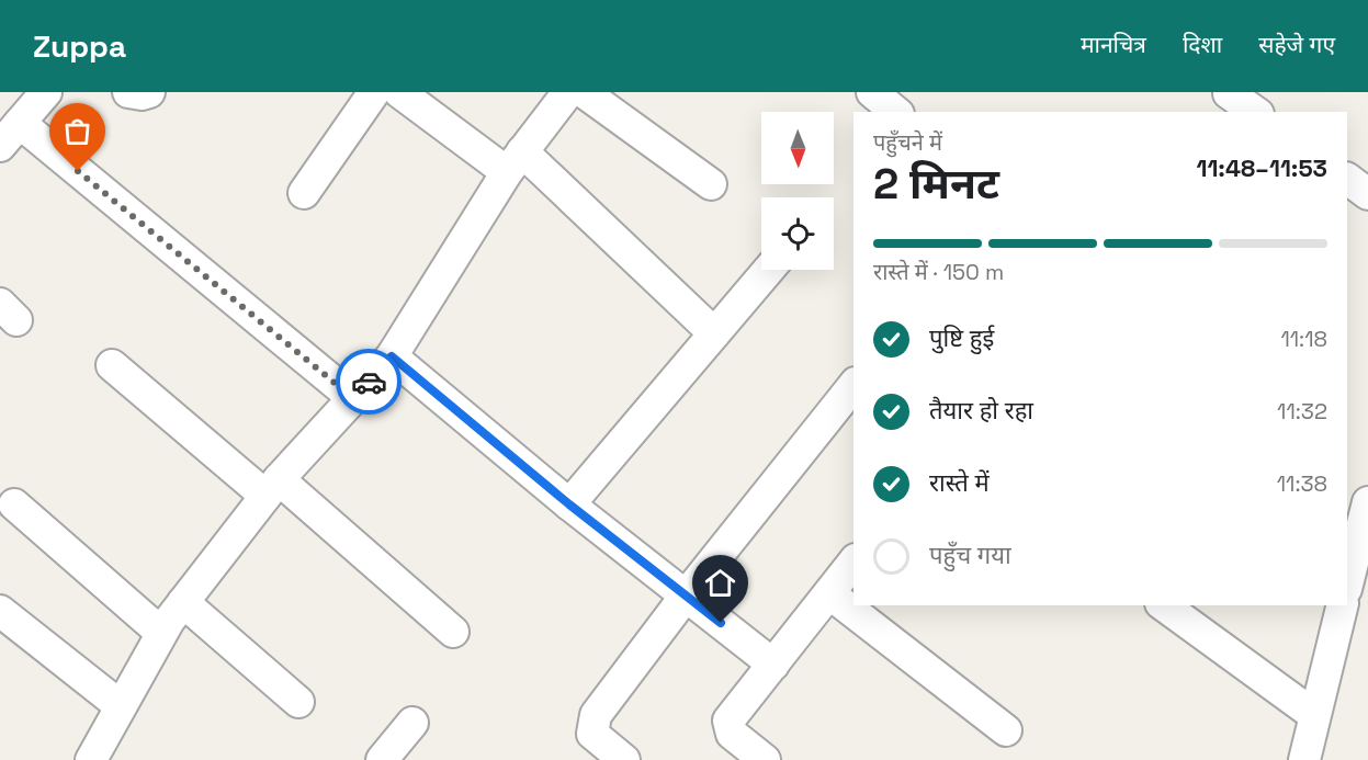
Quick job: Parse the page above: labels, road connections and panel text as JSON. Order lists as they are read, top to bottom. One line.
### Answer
{"north":"bottom","page":{"header":"Zuppa","nav":["मानचित्र","दिशा","सहेजे गए"],"heading":["2 मिनट","पहुँचने में","11:48–11:53"],"bar":"रास्ते में · 150 m","list":[["पुष्टि हुई","11:18"],["तैयार हो रहा","11:32"],["रास्ते में","11:38"],"पहुँच गया"]}}
